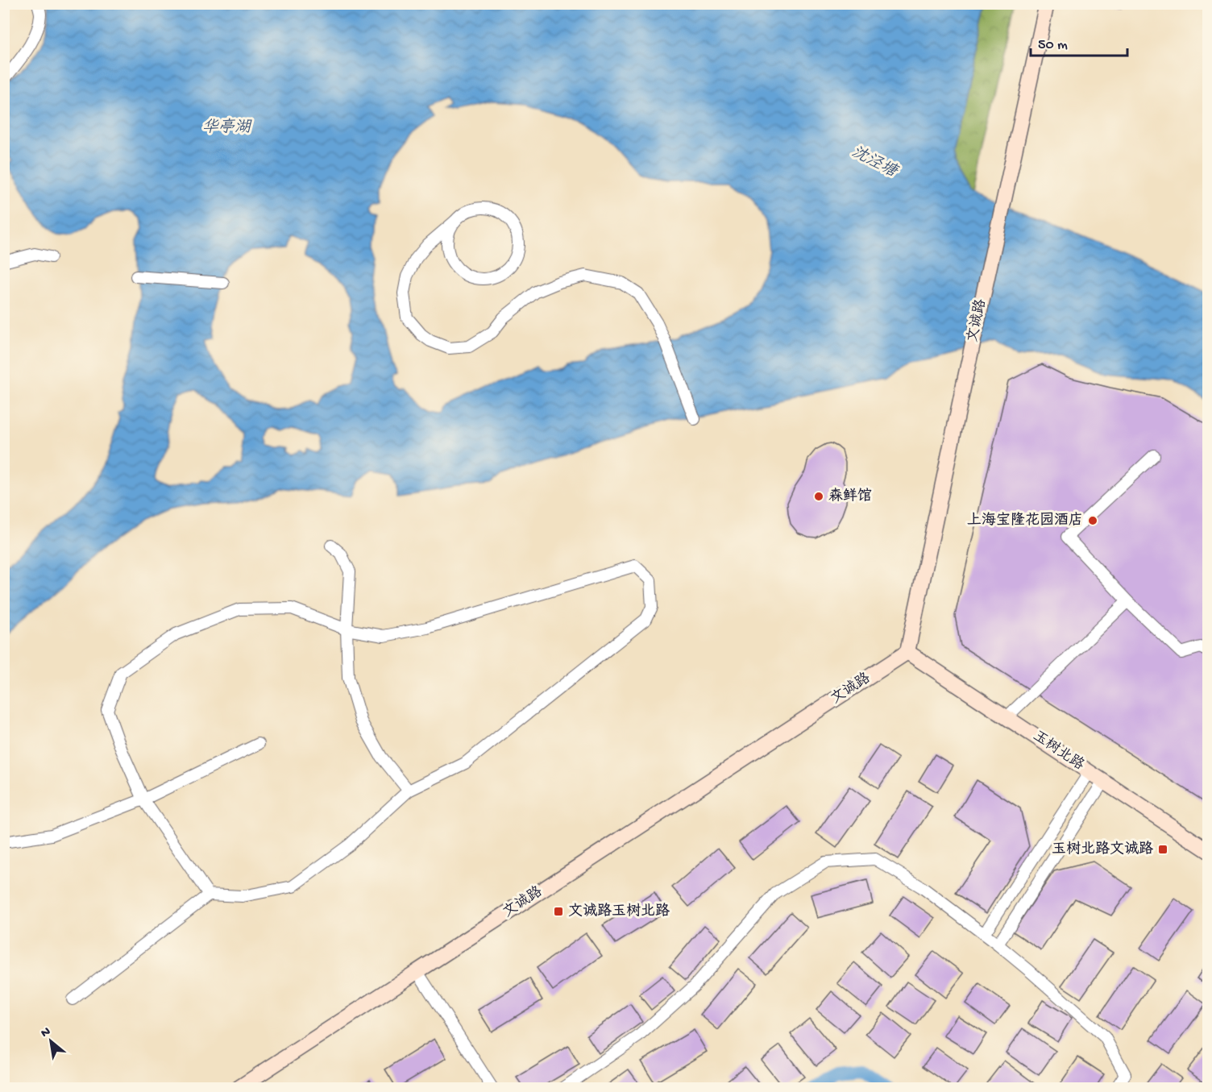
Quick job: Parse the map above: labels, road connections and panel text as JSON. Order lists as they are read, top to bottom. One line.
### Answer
{"streets":{"street":["文诚路","玉树北路"]},"crossings":[["文诚路","玉树北路"]],"water":["华亭湖","沈泾塘"],"places":{"other":["森鲜馆","上海宝隆花园酒店"],"transit":["玉树北路文诚路","文诚路玉树北路"]},"scale_bar":"50 m","north":"top left"}
